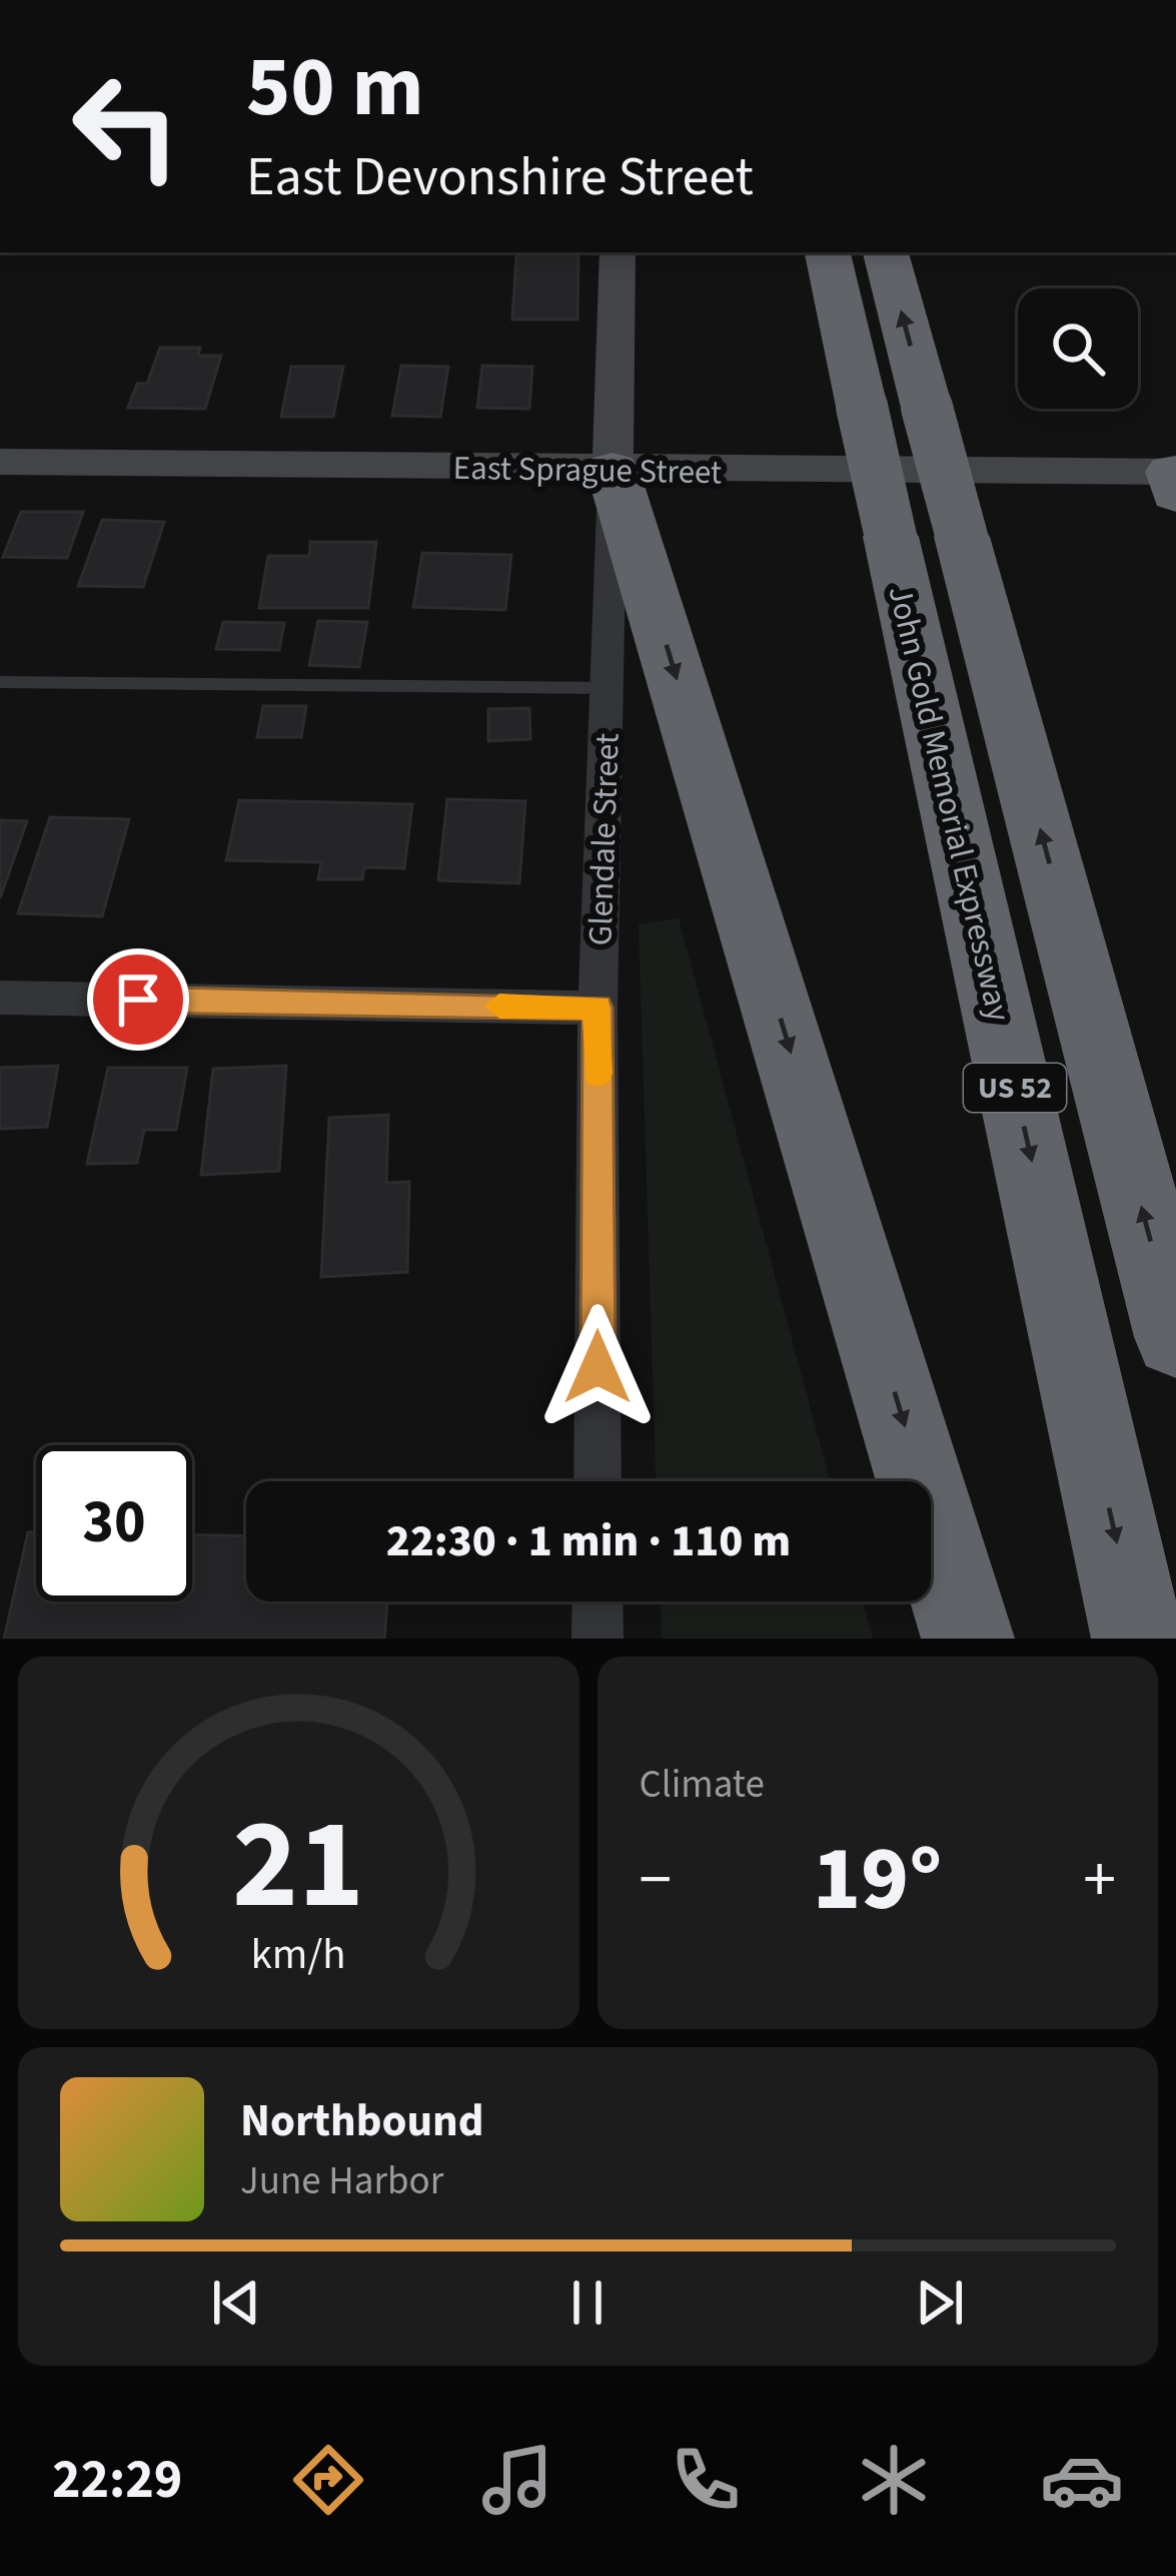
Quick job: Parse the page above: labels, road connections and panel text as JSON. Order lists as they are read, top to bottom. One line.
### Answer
{"streets":{"highway":["John Gold Memorial Expressway","US 52"],"main road":["East Sprague Street","Glendale Street"]},"crossings":[["East Sprague Street","Glendale Street"]],"page":{"turn":["50 m","East Devonshire Street"],"limit":"30","trip":"22:30 · 1 min · 110 m","tile":"Climate","heat":["−","19°","+"],"song":["Northbound","June Harbor"],"tabs":"22:29","gauge":["21","km/h"]}}
